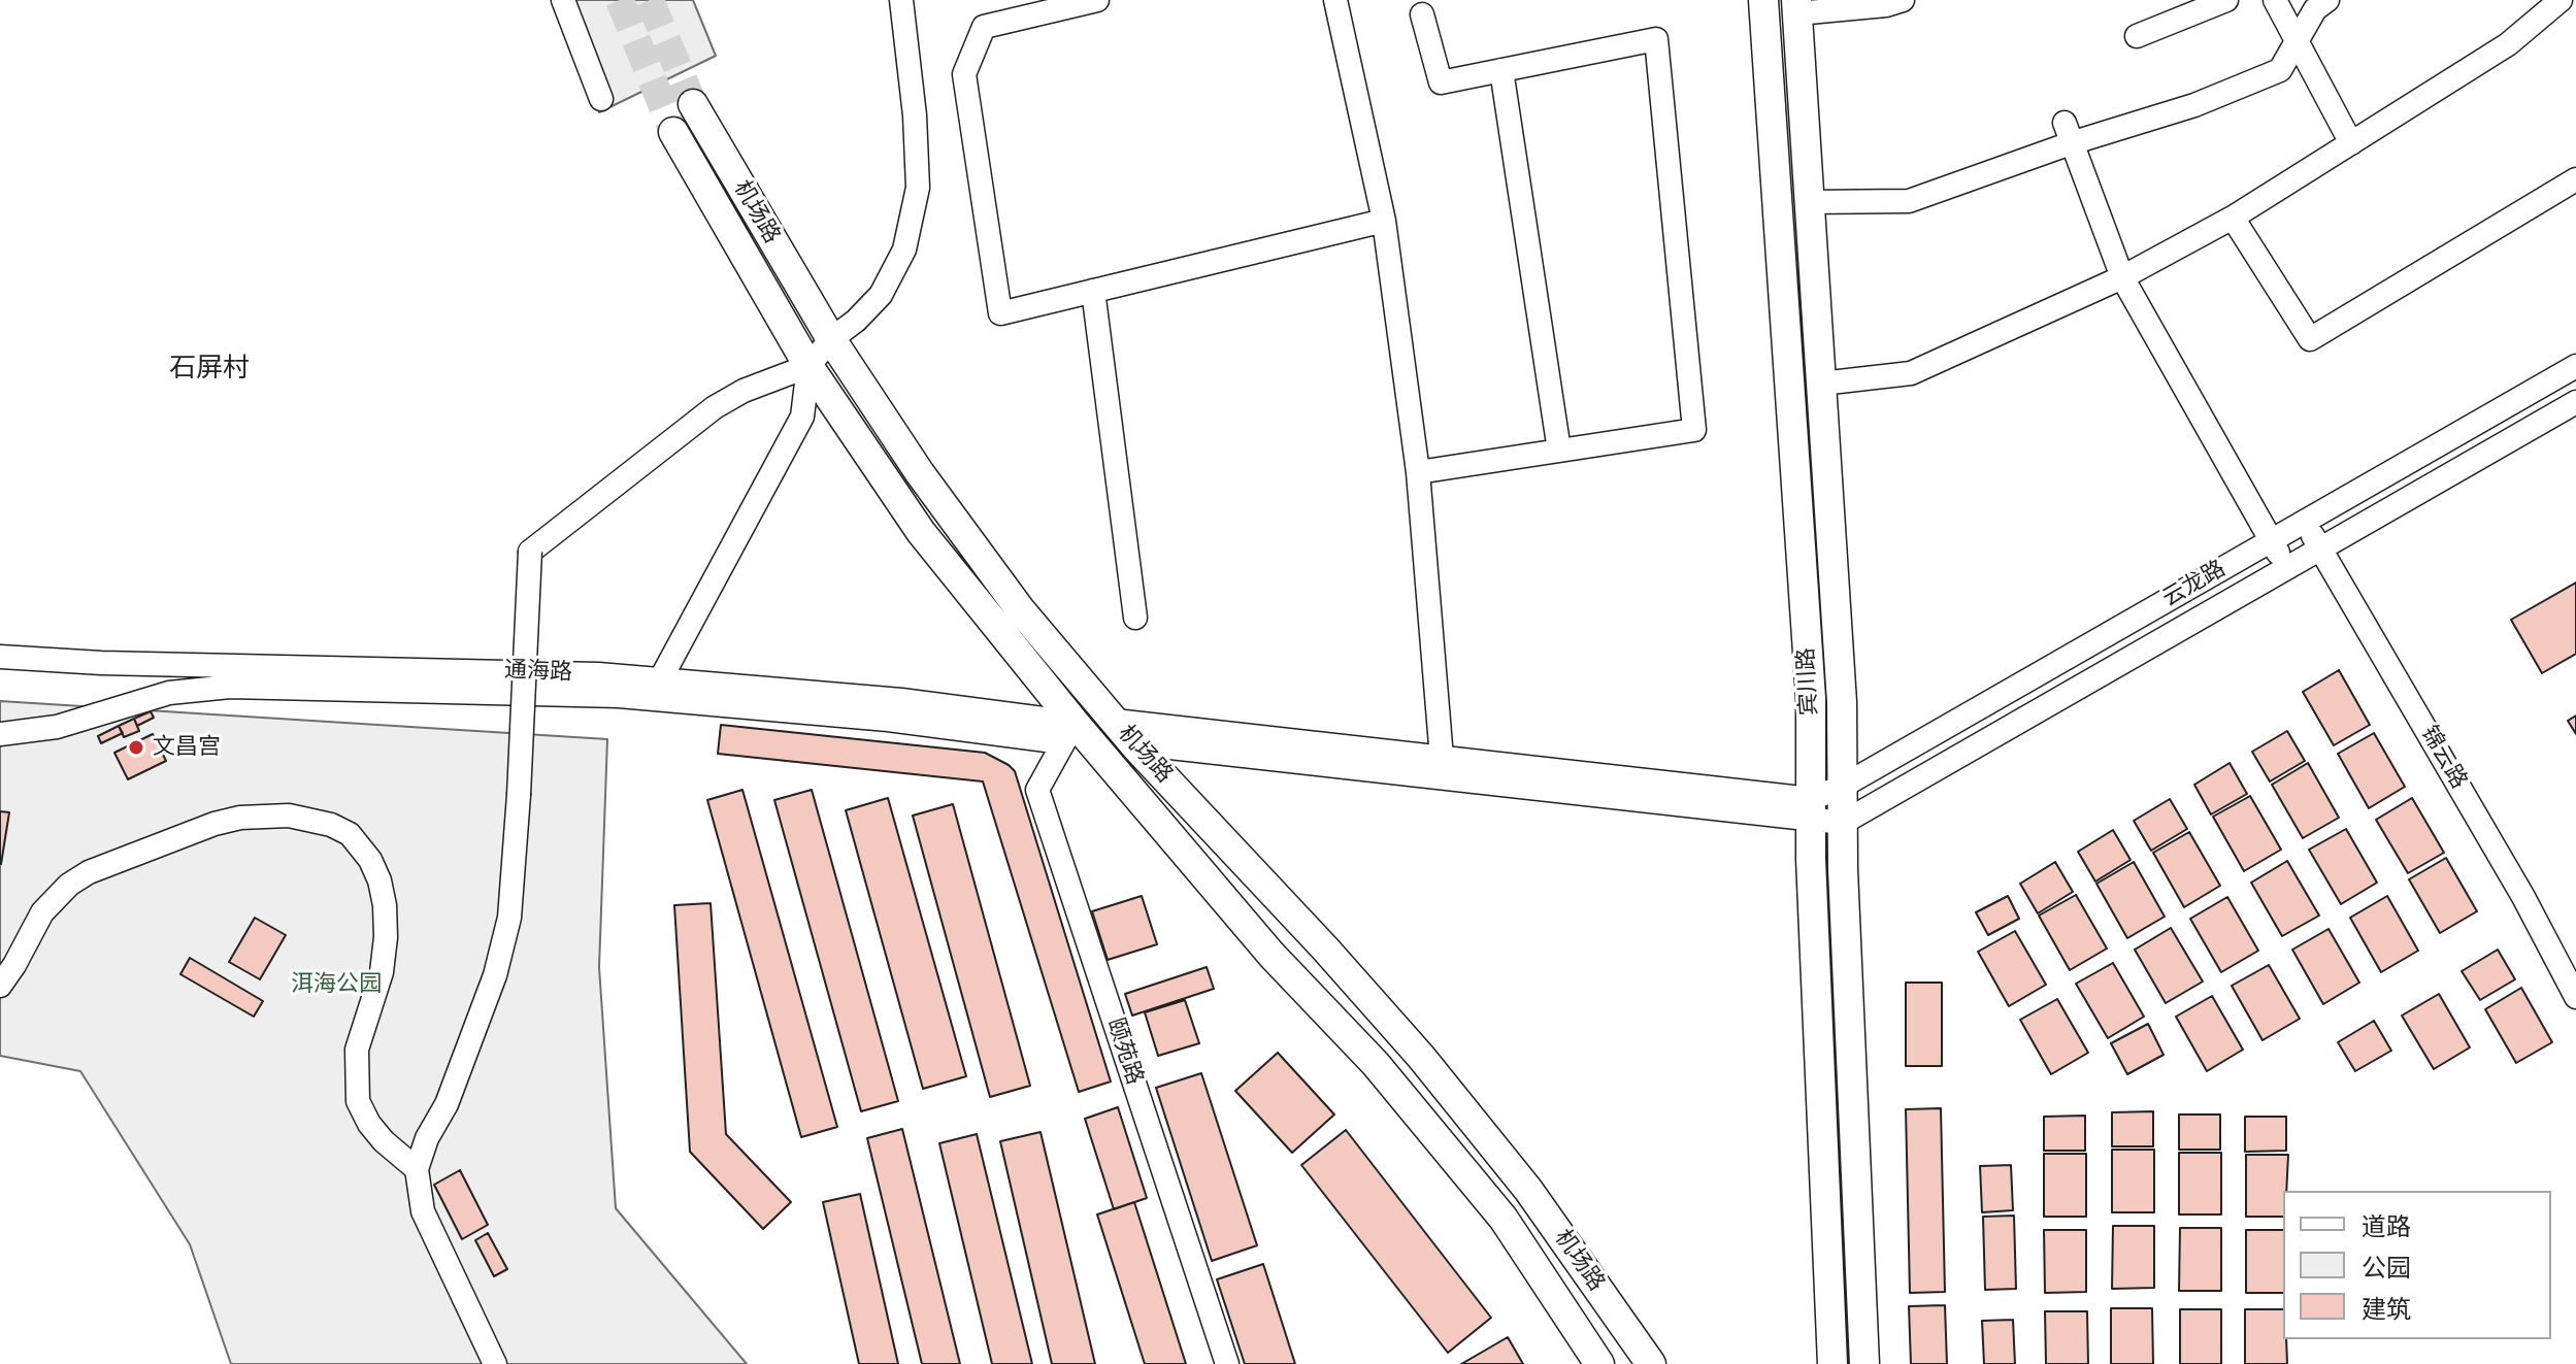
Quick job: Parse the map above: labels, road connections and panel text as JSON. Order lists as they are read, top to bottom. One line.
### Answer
{"streets":{"main road":["机场路","宾川路"],"street":["云龙路","通海路","锦云路","颐苑路"]},"crossings":[["机场路","通海路"],["机场路","颐苑路"],["云龙路","宾川路"],["云龙路","锦云路"],["通海路","颐苑路"]],"districts":["石屏村"],"parks":["洱海公园"],"places":["文昌宫"],"legend":["道路","公园","建筑"]}
